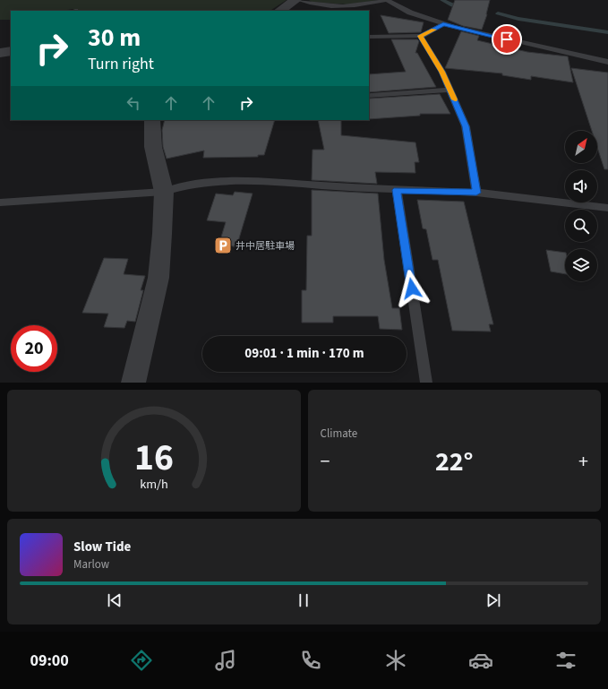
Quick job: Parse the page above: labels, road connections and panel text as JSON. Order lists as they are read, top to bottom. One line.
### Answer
{"places":{"parking":["井中居駐車場"]},"north":"top right","page":{"turn":["30 m","Turn right"],"limit":"20","trip":"09:01 · 1 min · 170 m","tile":"Climate","heat":["−","22°","+"],"song":["Slow Tide","Marlow"],"tabs":"09:00","gauge":["16","km/h"]}}
